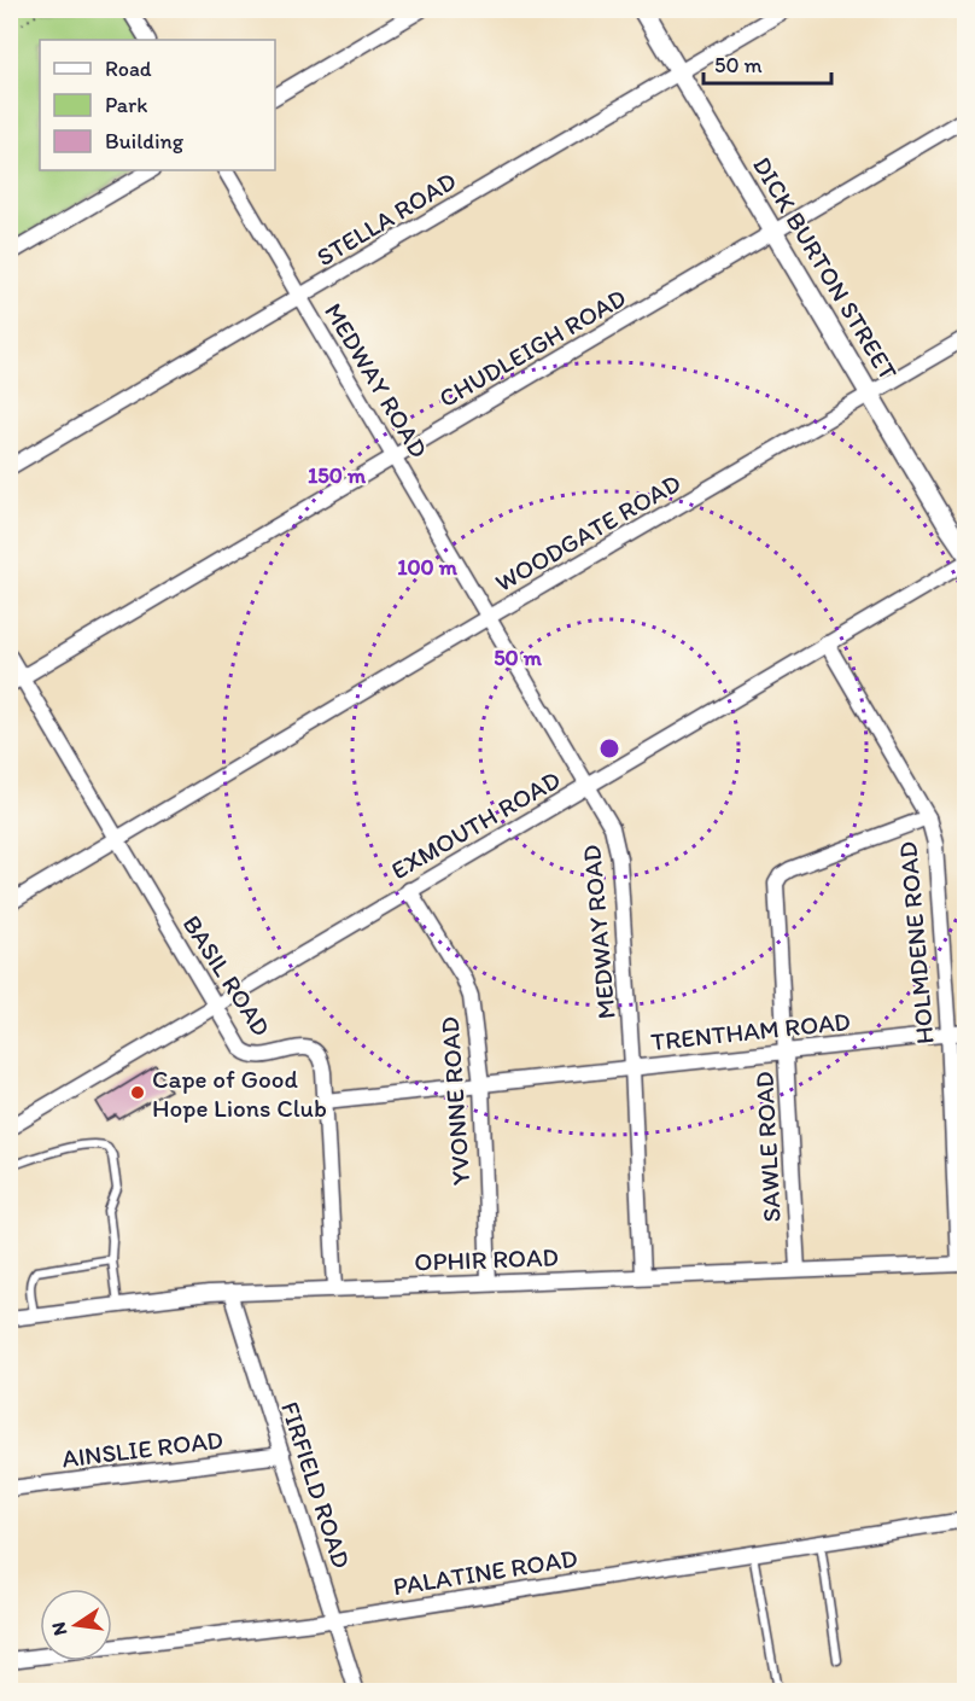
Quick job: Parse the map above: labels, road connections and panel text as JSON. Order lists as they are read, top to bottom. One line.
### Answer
{"streets":{"street":["STELLA ROAD","DICK BURTON STREET","CHUDLEIGH ROAD","MEDWAY ROAD","WOODGATE ROAD","EXMOUTH ROAD","HOLMDENE ROAD","BASIL ROAD","TRENTHAM ROAD","YVONNE ROAD","SAWLE ROAD","OPHIR ROAD","AINSLIE ROAD","FIRFIELD ROAD","PALATINE ROAD"]},"crossings":[["STELLA ROAD","DICK BURTON STREET"],["STELLA ROAD","MEDWAY ROAD"],["DICK BURTON STREET","CHUDLEIGH ROAD"],["DICK BURTON STREET","WOODGATE ROAD"],["CHUDLEIGH ROAD","MEDWAY ROAD"],["CHUDLEIGH ROAD","BASIL ROAD"],["MEDWAY ROAD","WOODGATE ROAD"],["MEDWAY ROAD","EXMOUTH ROAD"],["MEDWAY ROAD","TRENTHAM ROAD"],["MEDWAY ROAD","OPHIR ROAD"],["WOODGATE ROAD","BASIL ROAD"],["EXMOUTH ROAD","HOLMDENE ROAD"],["EXMOUTH ROAD","BASIL ROAD"],["EXMOUTH ROAD","YVONNE ROAD"],["HOLMDENE ROAD","TRENTHAM ROAD"],["HOLMDENE ROAD","SAWLE ROAD"],["HOLMDENE ROAD","OPHIR ROAD"],["BASIL ROAD","TRENTHAM ROAD"],["BASIL ROAD","OPHIR ROAD"],["TRENTHAM ROAD","YVONNE ROAD"],["TRENTHAM ROAD","SAWLE ROAD"],["YVONNE ROAD","OPHIR ROAD"],["SAWLE ROAD","OPHIR ROAD"],["OPHIR ROAD","FIRFIELD ROAD"],["AINSLIE ROAD","FIRFIELD ROAD"],["FIRFIELD ROAD","PALATINE ROAD"]],"places":["Cape of Good Hope Lions Club"],"legend":["Road","Park","Building"],"scale_bar":"50 m","north":"left","rings":["150 m","100 m","50 m"]}
